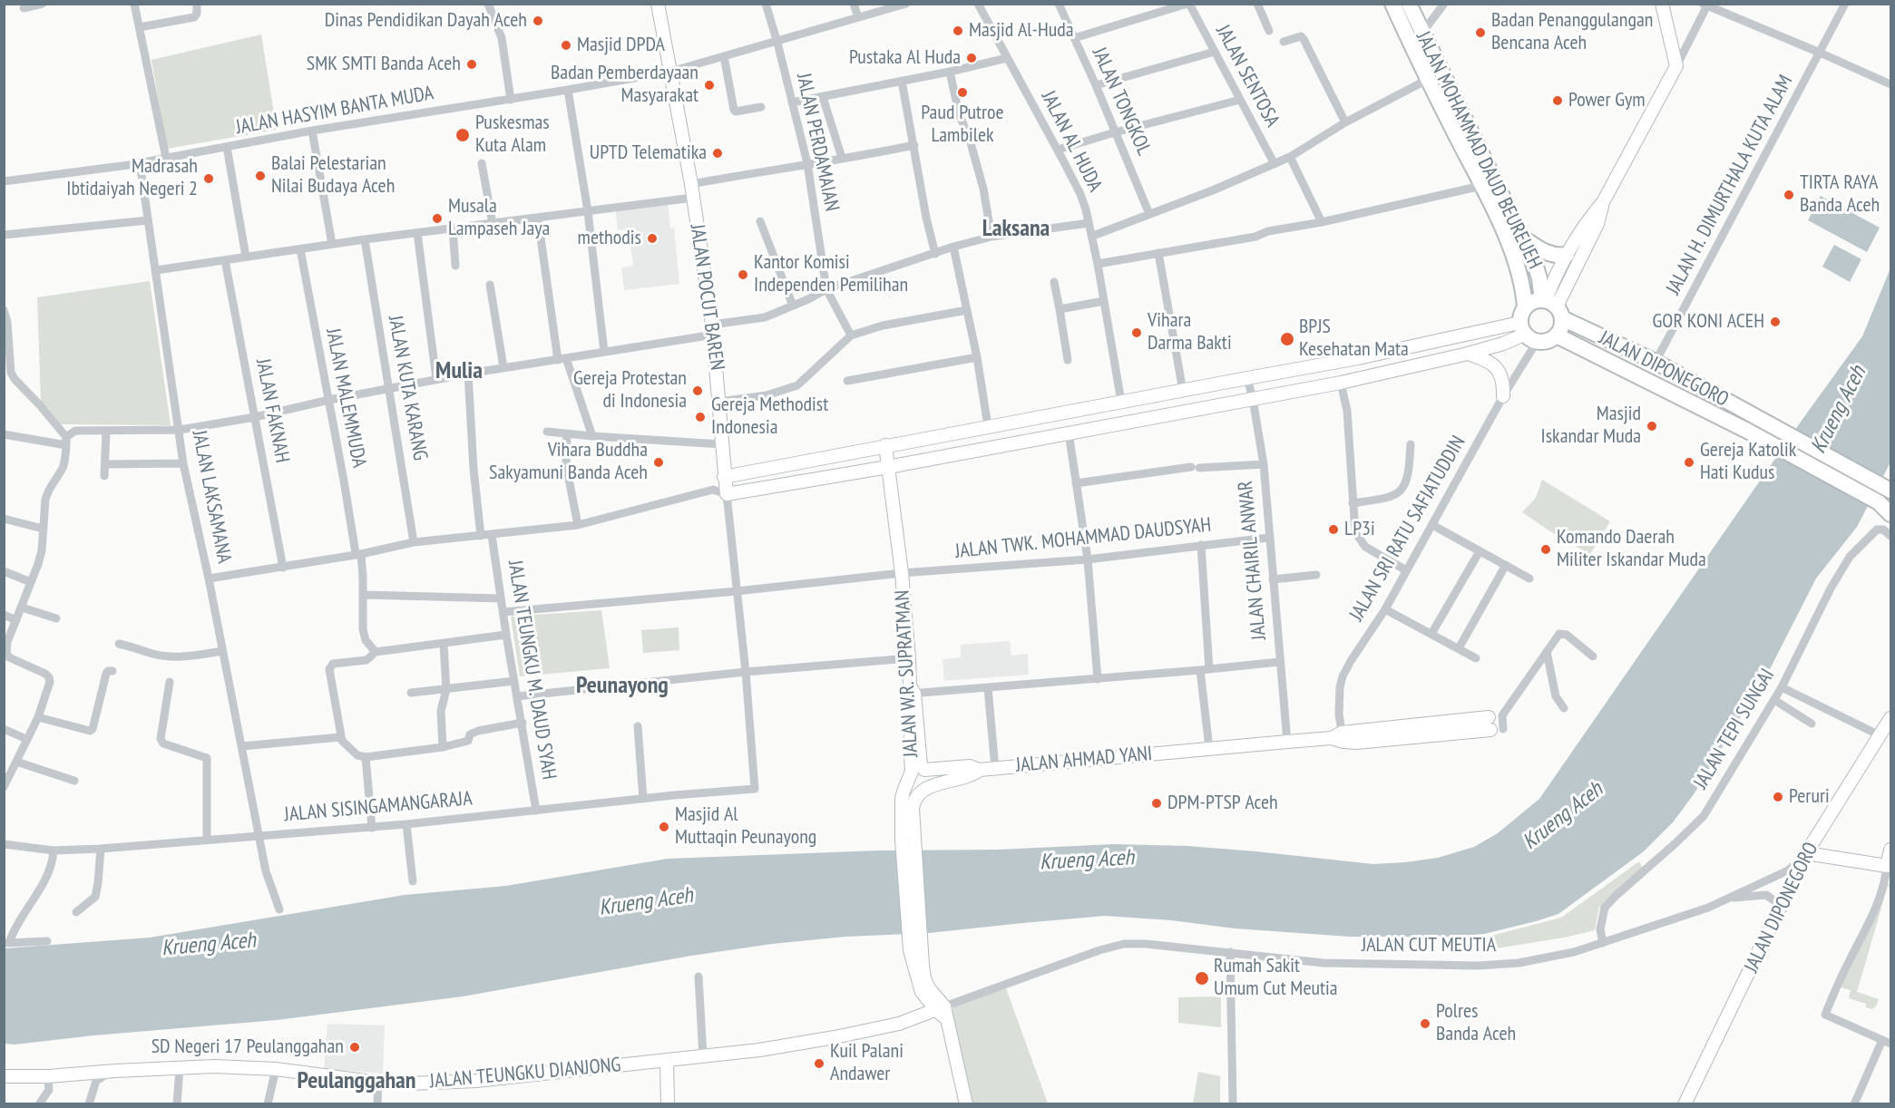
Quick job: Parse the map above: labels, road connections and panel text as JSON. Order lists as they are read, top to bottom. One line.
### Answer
{"streets":{"highway":["JALAN MOHAMMAD DAUD BEUREUEH","JALAN DIPONEGORO"],"main road":["JALAN POCUT BAREN","JALAN W.R. SUPRATMAN","JALAN AHMAD YANI","JALAN TEUNGKU DIANJONG"],"street":["JALAN SENTOSA","JALAN TONGKOL","JALAN HASYIM BANTA MUDA","JALAN AL HUDA","JALAN PERDAMAIAN","JALAN H. DIMURTHALA KUTA ALAM","JALAN KUTA KARANG","JALAN MALEMMUDA","JALAN FAKNAH","JALAN LAKSAMANA","JALAN SRI RATU SAFIATUDDIN","JALAN TWK. MOHAMMAD DAUDSYAH","JALAN CHAIRIL ANWAR","JALAN TEUNGKU M. DAUD SYAH","JALAN TEPI SUNGAI","JALAN SISINGAMANGARAJA","JALAN CUT MEUTIA"]},"crossings":[["JALAN HASYIM BANTA MUDA","JALAN PERDAMAIAN"],["JALAN HASYIM BANTA MUDA","JALAN POCUT BAREN"],["JALAN HASYIM BANTA MUDA","JALAN LAKSAMANA"],["JALAN MOHAMMAD DAUD BEUREUEH","JALAN DIPONEGORO"],["JALAN MOHAMMAD DAUD BEUREUEH","JALAN SRI RATU SAFIATUDDIN"],["JALAN H. DIMURTHALA KUTA ALAM","JALAN DIPONEGORO"],["JALAN POCUT BAREN","JALAN TWK. MOHAMMAD DAUDSYAH"],["JALAN POCUT BAREN","JALAN SISINGAMANGARAJA"],["JALAN DIPONEGORO","JALAN SRI RATU SAFIATUDDIN"],["JALAN DIPONEGORO","JALAN CUT MEUTIA"],["JALAN LAKSAMANA","JALAN SISINGAMANGARAJA"],["JALAN SRI RATU SAFIATUDDIN","JALAN AHMAD YANI"],["JALAN TWK. MOHAMMAD DAUDSYAH","JALAN CHAIRIL ANWAR"],["JALAN TWK. MOHAMMAD DAUDSYAH","JALAN TEUNGKU M. DAUD SYAH"],["JALAN TWK. MOHAMMAD DAUDSYAH","JALAN W.R. SUPRATMAN"],["JALAN CHAIRIL ANWAR","JALAN AHMAD YANI"],["JALAN TEUNGKU M. DAUD SYAH","JALAN SISINGAMANGARAJA"],["JALAN W.R. SUPRATMAN","JALAN AHMAD YANI"],["JALAN W.R. SUPRATMAN","JALAN CUT MEUTIA"],["JALAN W.R. SUPRATMAN","JALAN TEUNGKU DIANJONG"],["JALAN TEPI SUNGAI","JALAN CUT MEUTIA"],["JALAN CUT MEUTIA","JALAN TEUNGKU DIANJONG"]],"districts":["Laksana","Mulia","Peunayong","Peulanggahan"],"water":["Krueng Aceh"],"places":["Dinas Pendidikan Dayah Aceh","Masjid Al-Huda","Badan Penanggulangan Bencana Aceh","Masjid DPDA","Pustaka Al Huda","SMK SMTI Banda Aceh","Badan Pemberdayaan Masyarakat","Paud Putroe Lambilek","Power Gym","Puskesmas Kuta Alam","UPTD Telematika","Balai Pelestarian Nilai Budaya Aceh","Madrasah Ibtidaiyah Negeri 2","TIRTA RAYA Banda Aceh","Musala Lampaseh Jaya","methodis","Kantor Komisi Independen Pemilihan","GOR KONI ACEH","Vihara Darma Bakti","BPJS Kesehatan Mata","Gereja Protestan di Indonesia","Gereja Methodist Indonesia","Masjid Iskandar Muda","Vihara Buddha Sakyamuni Banda Aceh","Gereja Katolik Hati Kudus","LP3i","Komando Daerah Militer Iskandar Muda","Peruri","DPM-PTSP Aceh","Masjid Al Muttaqin Peunayong","Rumah Sakit Umum Cut Meutia","Polres Banda Aceh","SD Negeri 17 Peulanggahan","Kuil Palani Andawer"]}
